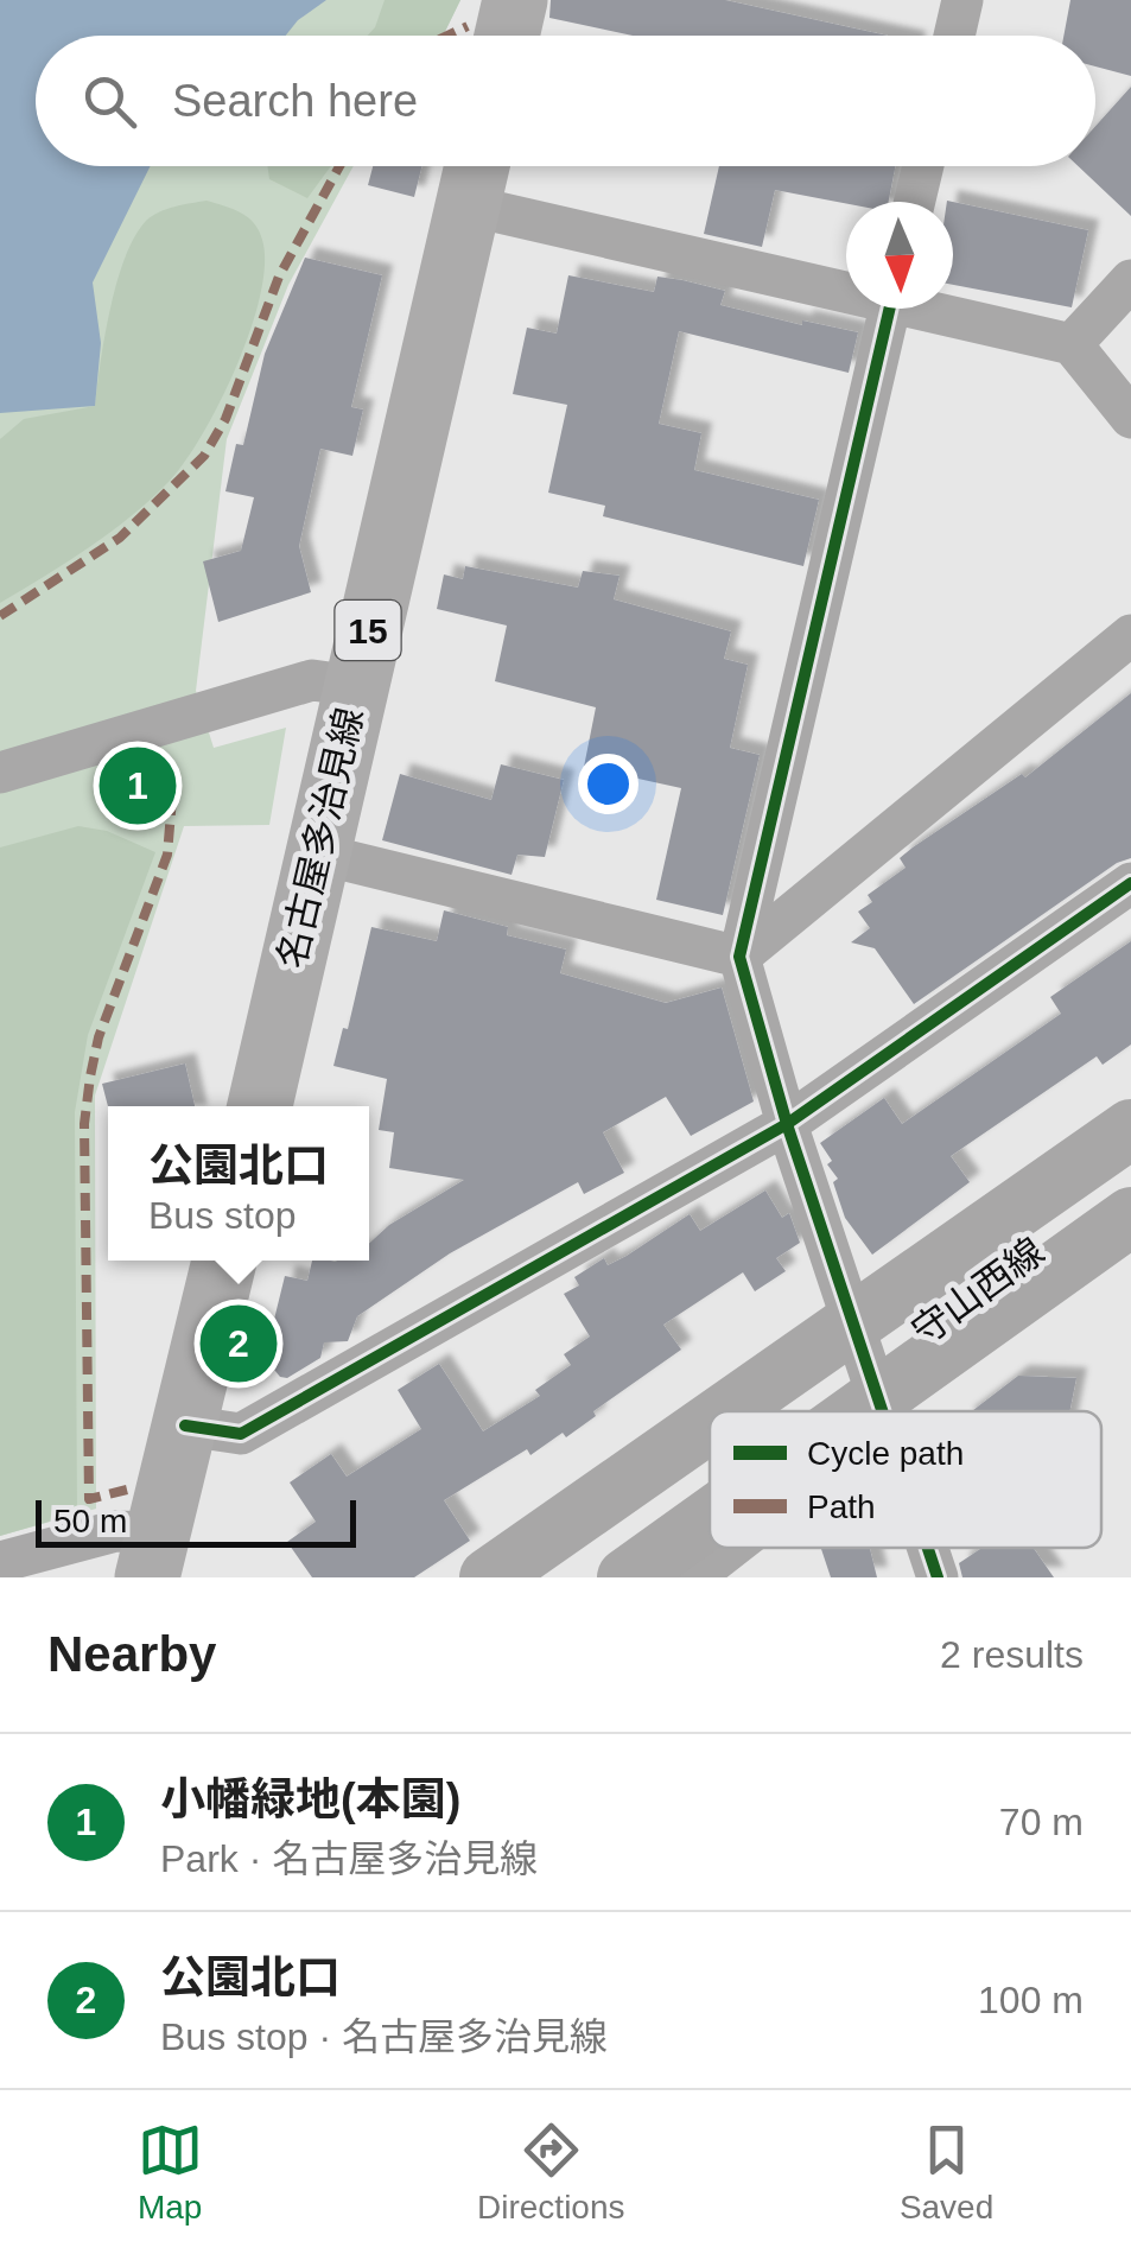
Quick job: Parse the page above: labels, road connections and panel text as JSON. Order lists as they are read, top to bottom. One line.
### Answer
{"streets":{"main road":["15","名古屋多治見線","守山西線"]},"legend":["Cycle path","Path"],"scale_bar":"50 m","north":"bottom","page":{"search":"Search here","pins":["1","2"],"popup":["公園北口","Bus stop"],"scale":"50 m","heading":["Nearby","2 results"],"list":[{"mark":"1","name":"小幡緑地(本園)","note":"Park · 名古屋多治見線","value":"70 m"},{"mark":"2","name":"公園北口","note":"Bus stop · 名古屋多治見線","value":"100 m"}],"nav":["Map","Directions","Saved"]}}
